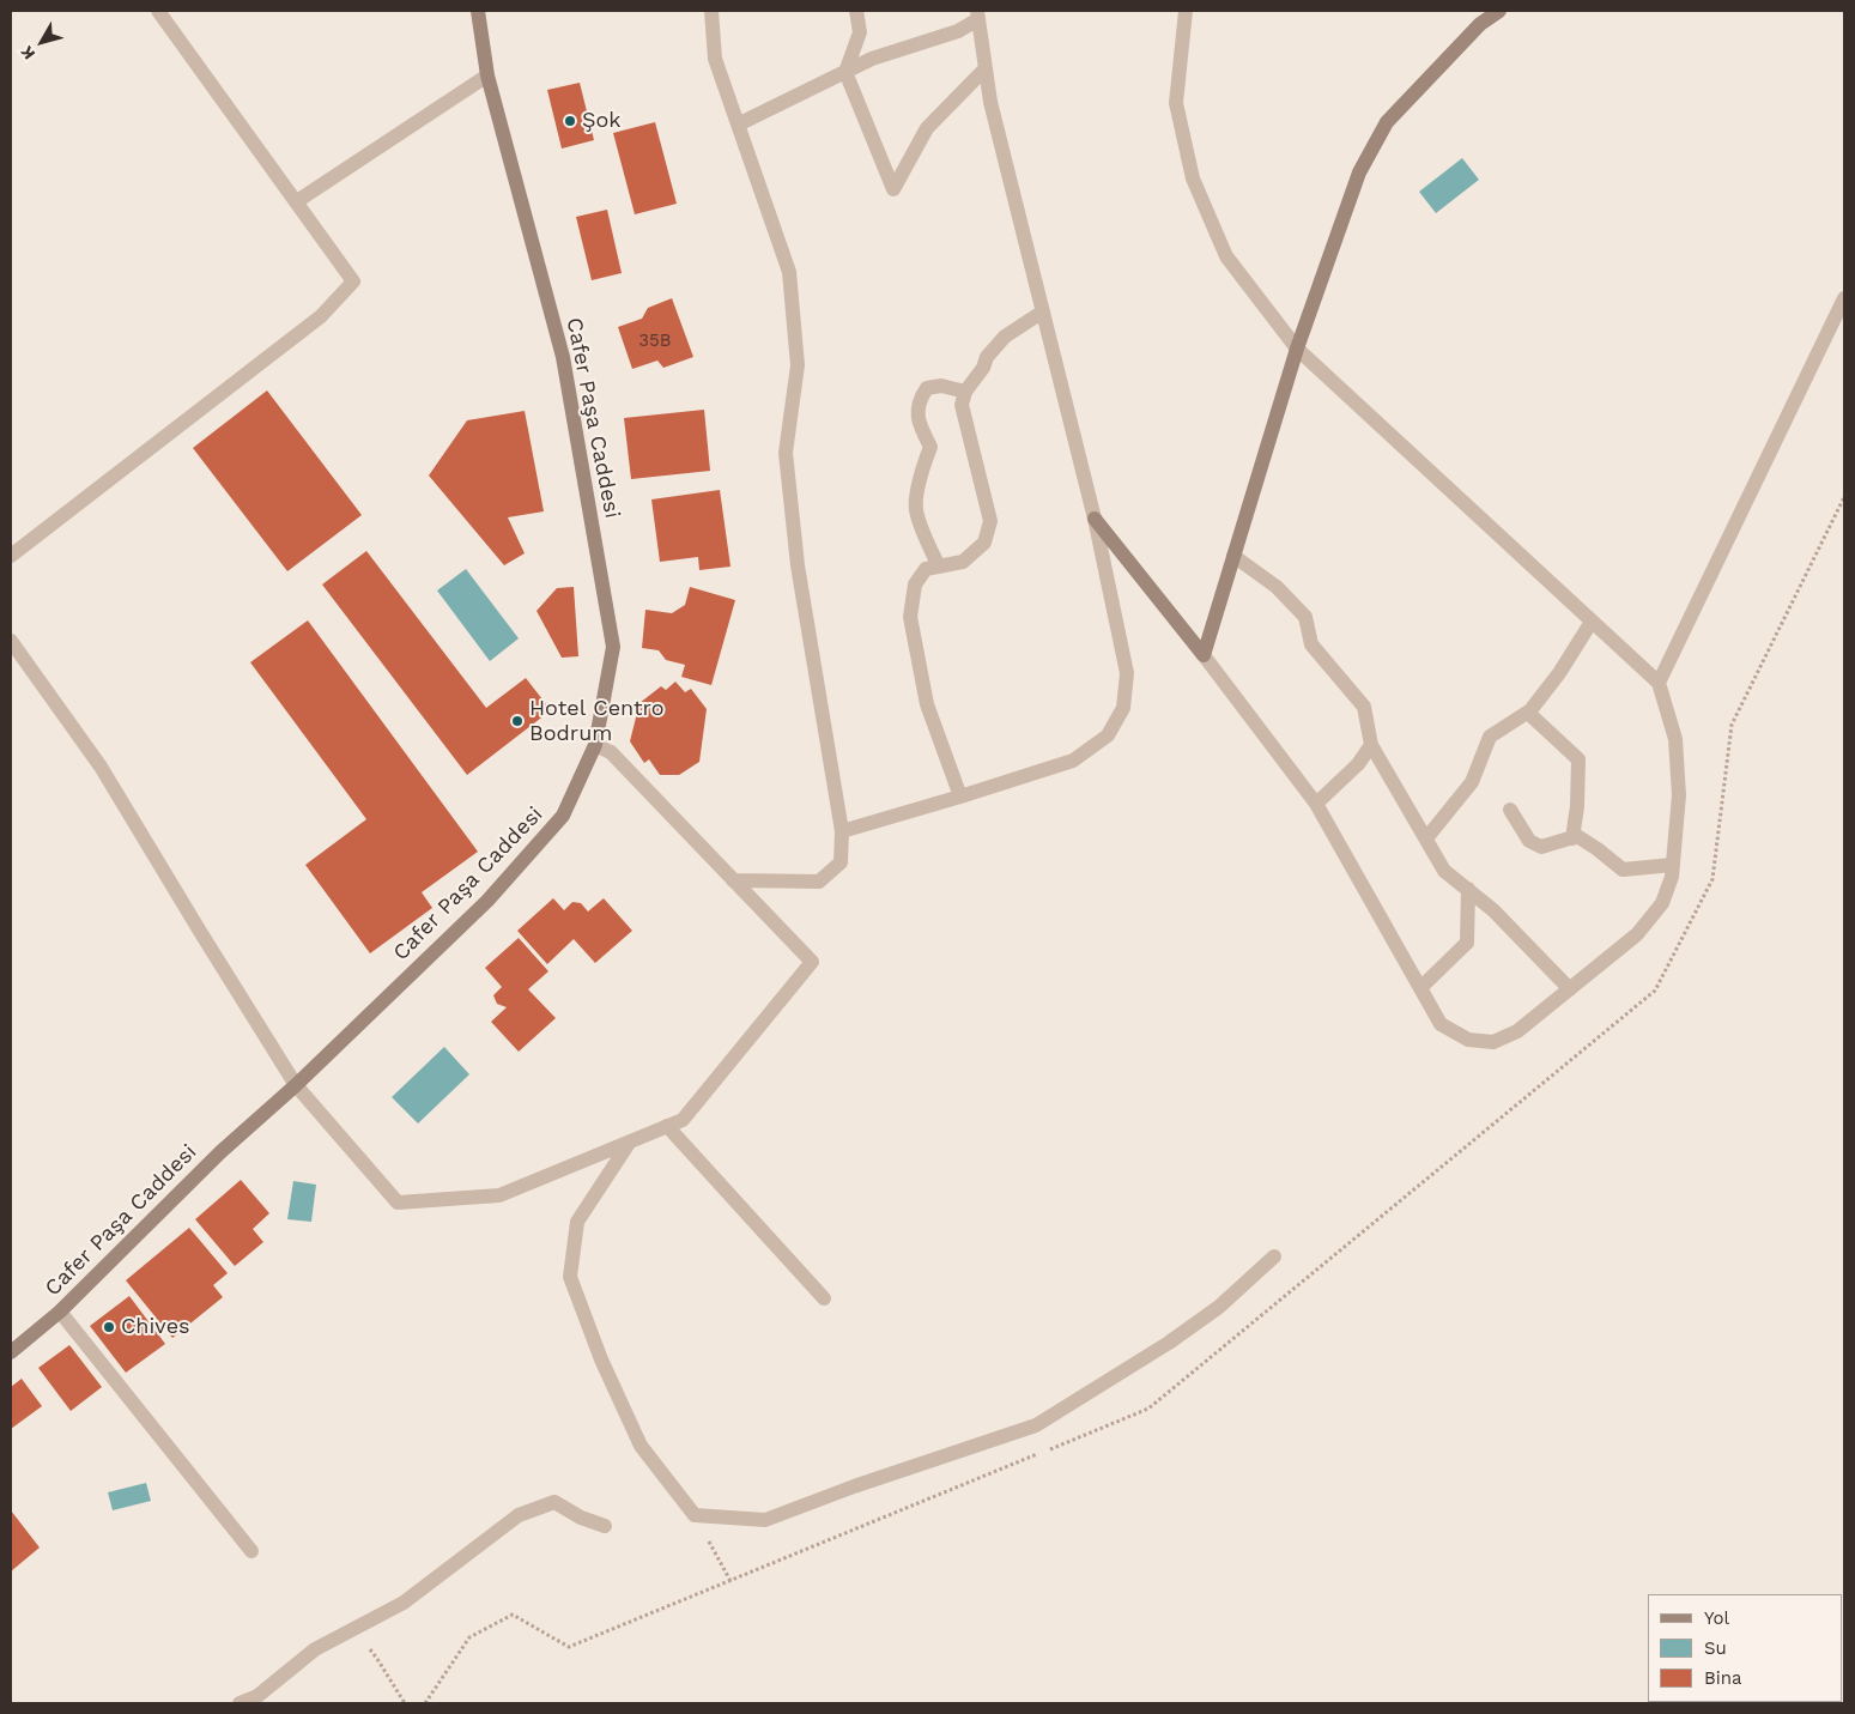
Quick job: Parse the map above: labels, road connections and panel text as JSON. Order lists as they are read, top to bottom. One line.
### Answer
{"streets":{"main road":["Cafer Paşa Caddesi"]},"places":["Şok","Hotel Centro Bodrum","Chives"],"house_numbers":["35B"],"legend":["Yol","Su","Bina"],"north":"bottom left"}
